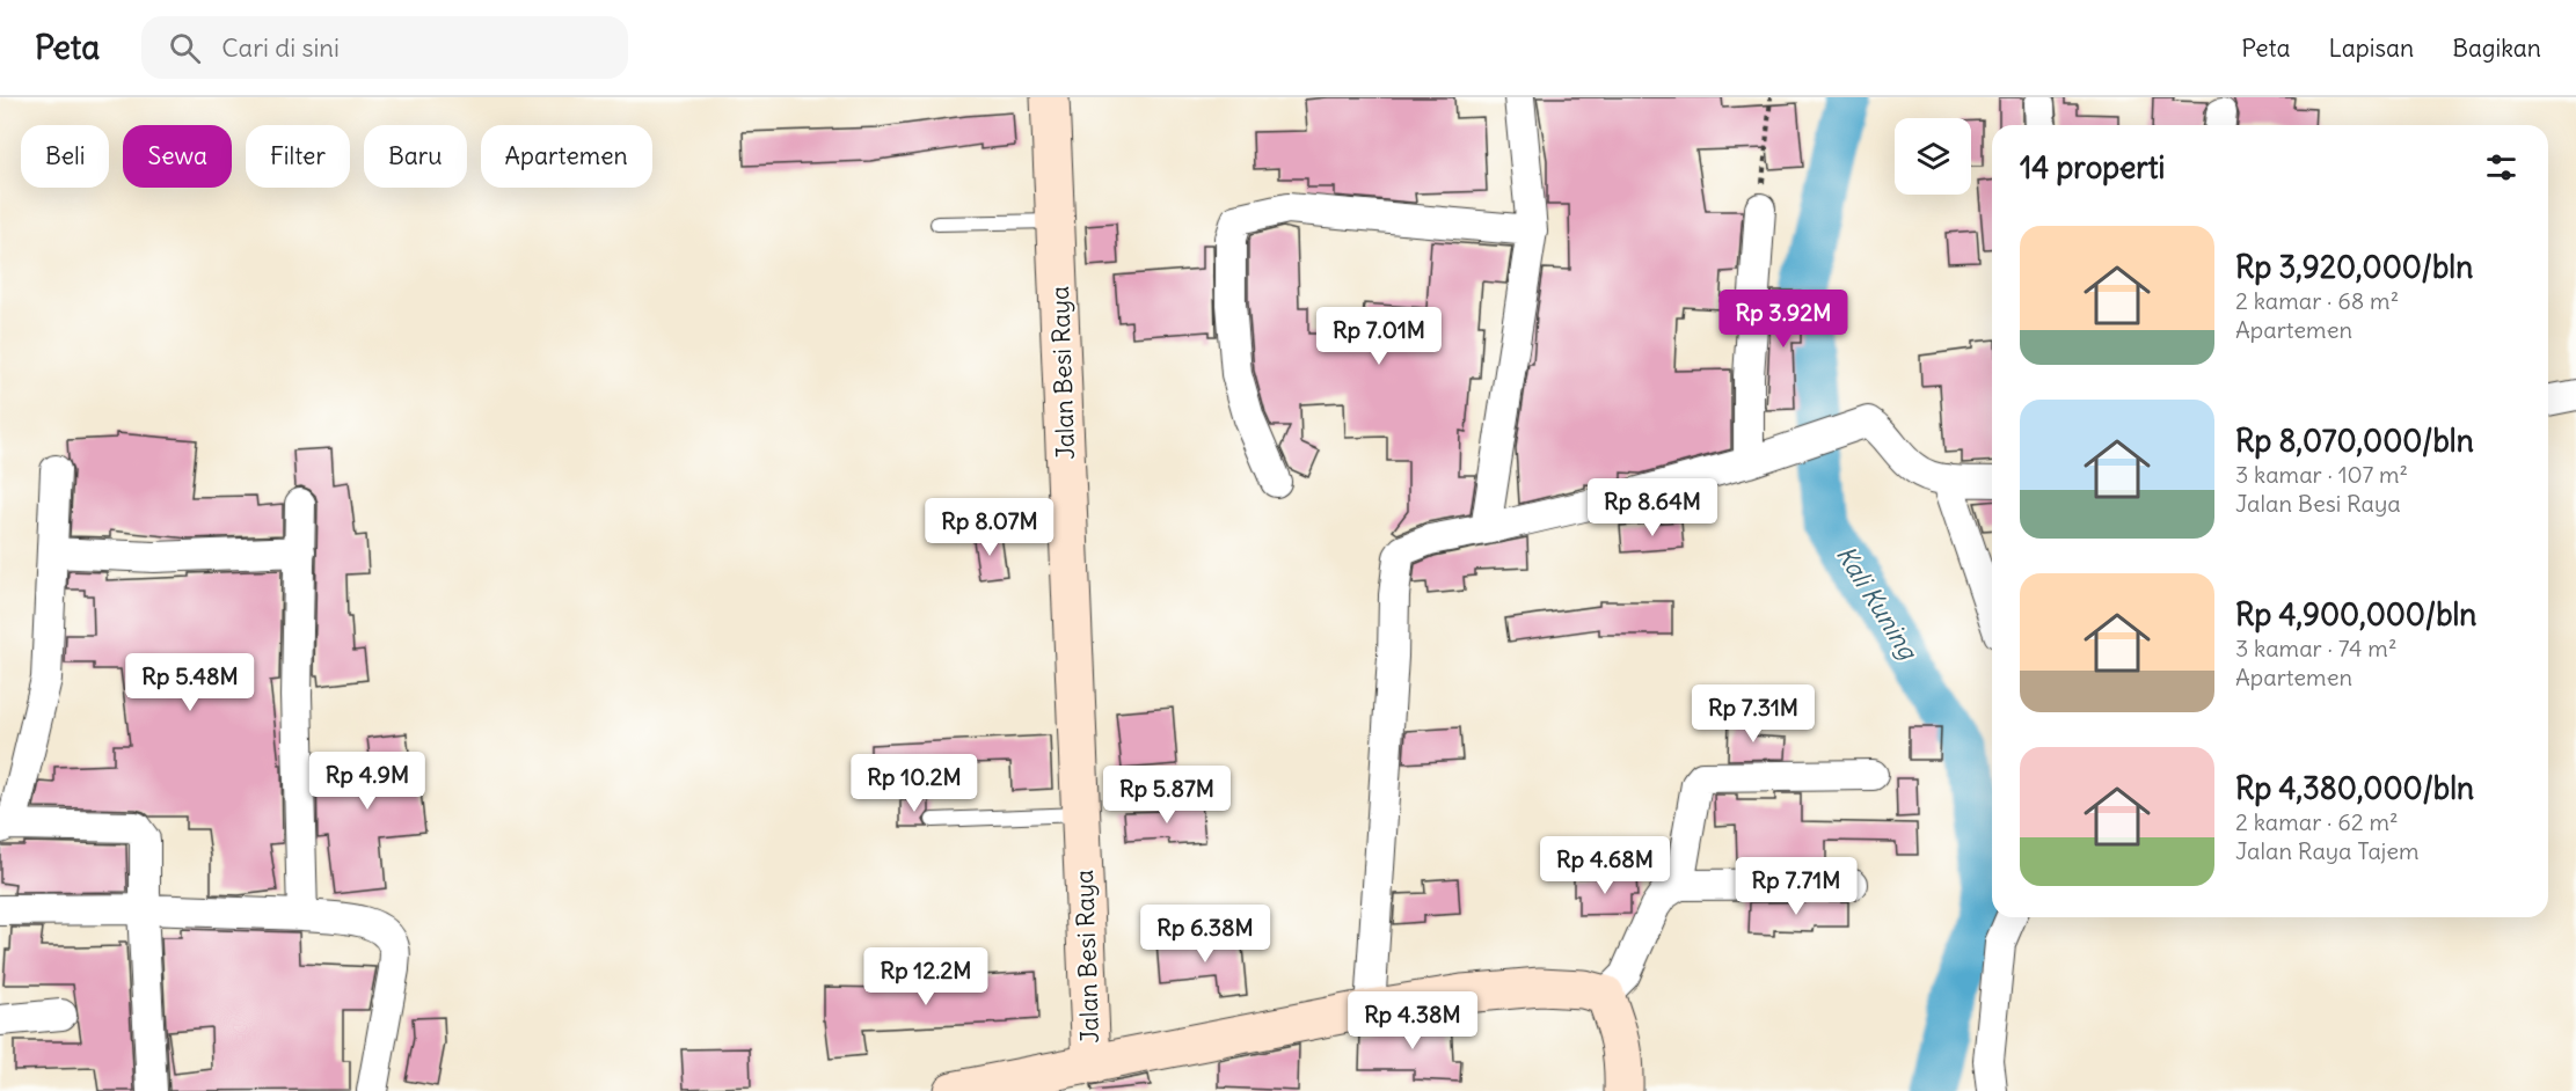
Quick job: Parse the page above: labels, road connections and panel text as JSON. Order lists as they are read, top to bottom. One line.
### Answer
{"streets":{"main road":["Jalan Besi Raya"]},"water":["Kali Kuning"],"page":{"header":"Peta","search":"Cari di sini","nav":["Peta","Lapisan","Bagikan"],"chip":["Beli","Sewa","Filter","Baru","Apartemen"],"heading":"14 properti","list":[{"name":"Rp 3,920,000/bln","note":"2 kamar · 68 m² · Apartemen"},{"name":"Rp 8,070,000/bln","note":"3 kamar · 107 m² · Jalan Besi Raya"},{"name":"Rp 4,900,000/bln","note":"3 kamar · 74 m² · Apartemen"},{"name":"Rp 4,380,000/bln","note":"2 kamar · 62 m² · Jalan Raya Tajem"}],"price":["Rp 3.92M","Rp 7.01M","Rp 8.64M","Rp 8.07M","Rp 5.48M","Rp 7.31M","Rp 4.9M","Rp 10.2M","Rp 5.87M","Rp 4.68M","Rp 7.71M","Rp 6.38M","Rp 12.2M","Rp 4.38M"]}}
